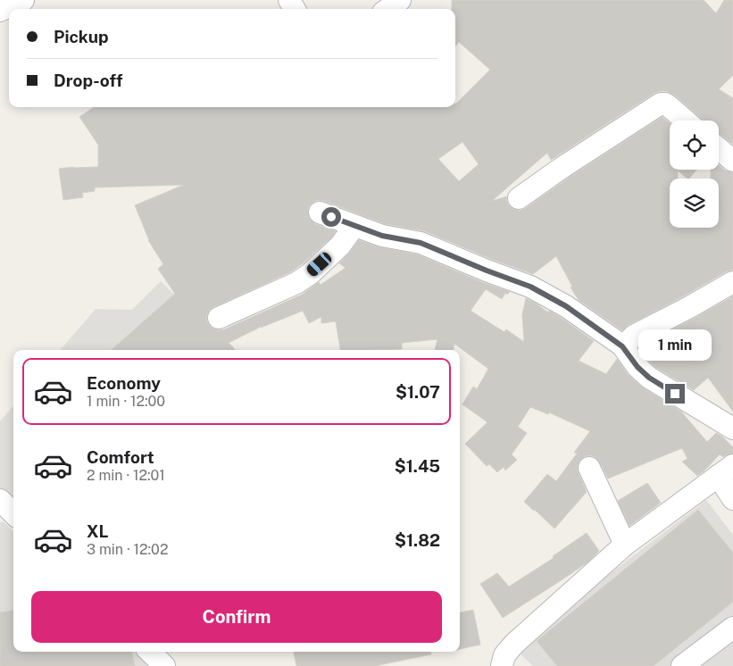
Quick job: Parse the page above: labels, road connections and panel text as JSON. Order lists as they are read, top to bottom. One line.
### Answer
{"page":{"banner":["Pickup","Drop-off"],"bubble":"1 min","list":[{"name":"Economy","note":"1 min · 12:00","value":"$1.07"},{"name":"Comfort","note":"2 min · 12:01","value":"$1.45"},{"name":"XL","note":"3 min · 12:02","value":"$1.82"}],"buttons":"Confirm"}}
